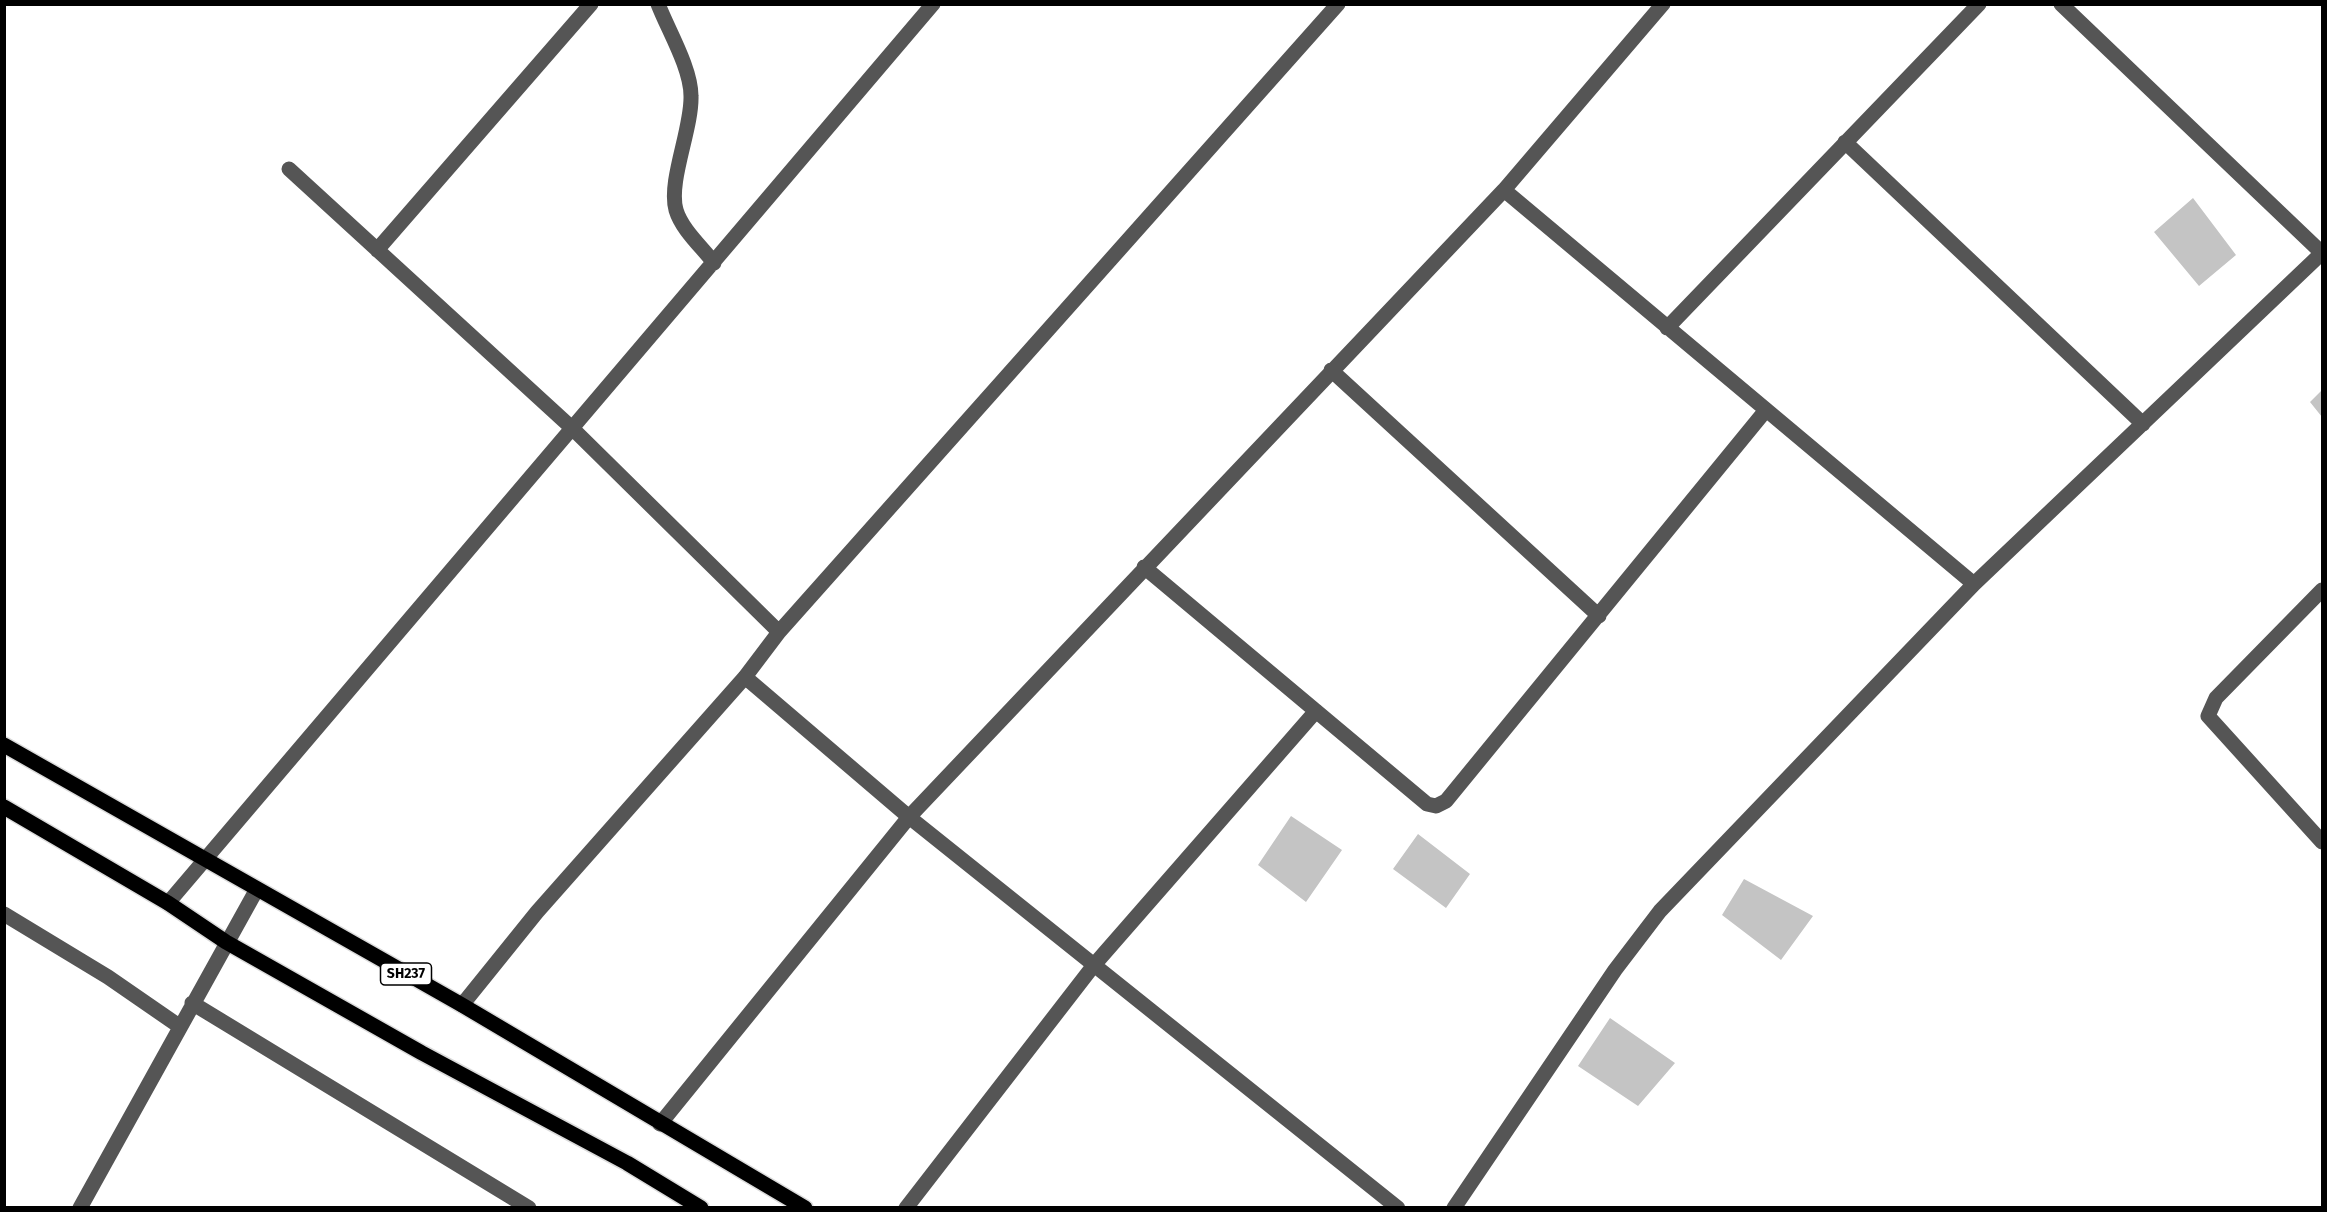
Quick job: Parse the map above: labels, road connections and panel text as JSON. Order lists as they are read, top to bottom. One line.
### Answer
{"streets":{"main road":["SH237"]}}
